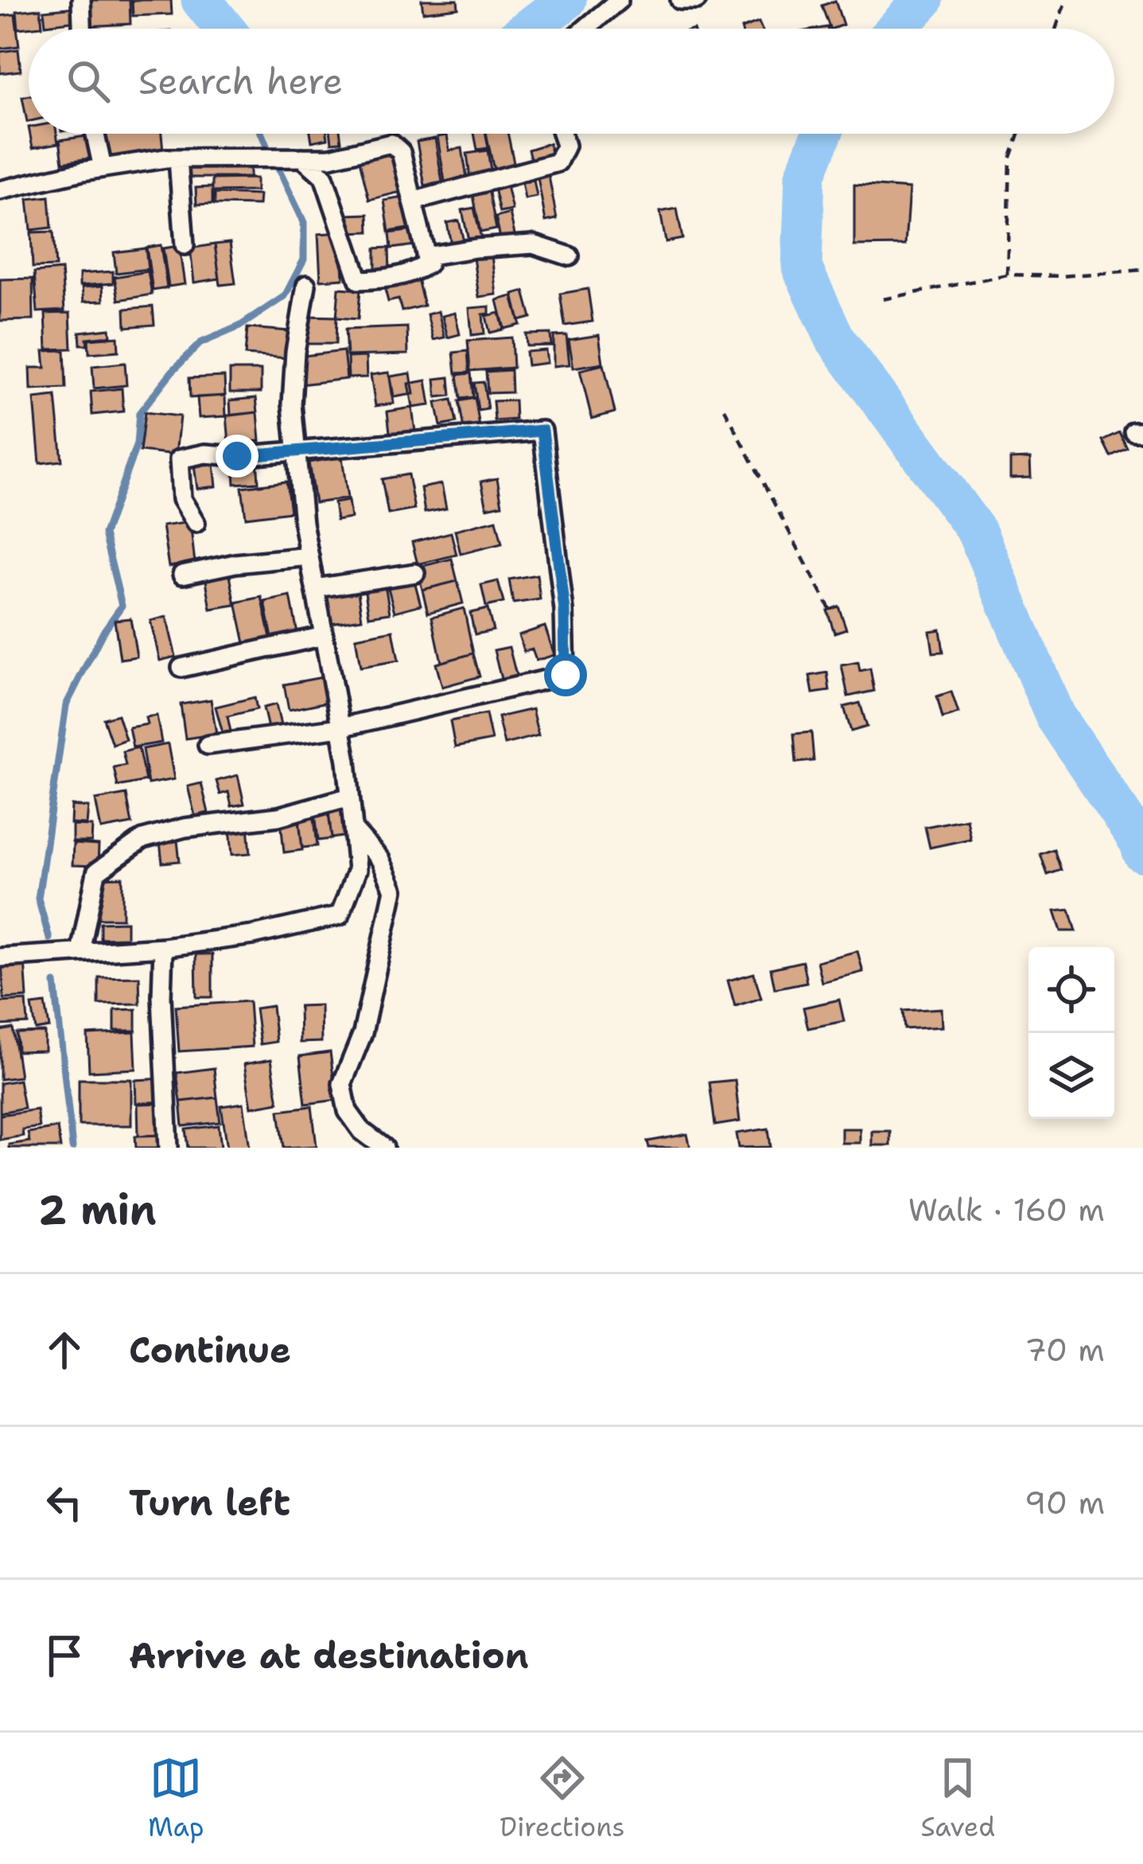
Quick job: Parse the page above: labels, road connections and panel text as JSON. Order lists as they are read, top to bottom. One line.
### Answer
{"page":{"search":"Search here","heading":["2 min","Walk · 160 m"],"list":[["Continue","70 m"],["Turn left","90 m"],"Arrive at destination"],"nav":["Map","Directions","Saved"]}}
